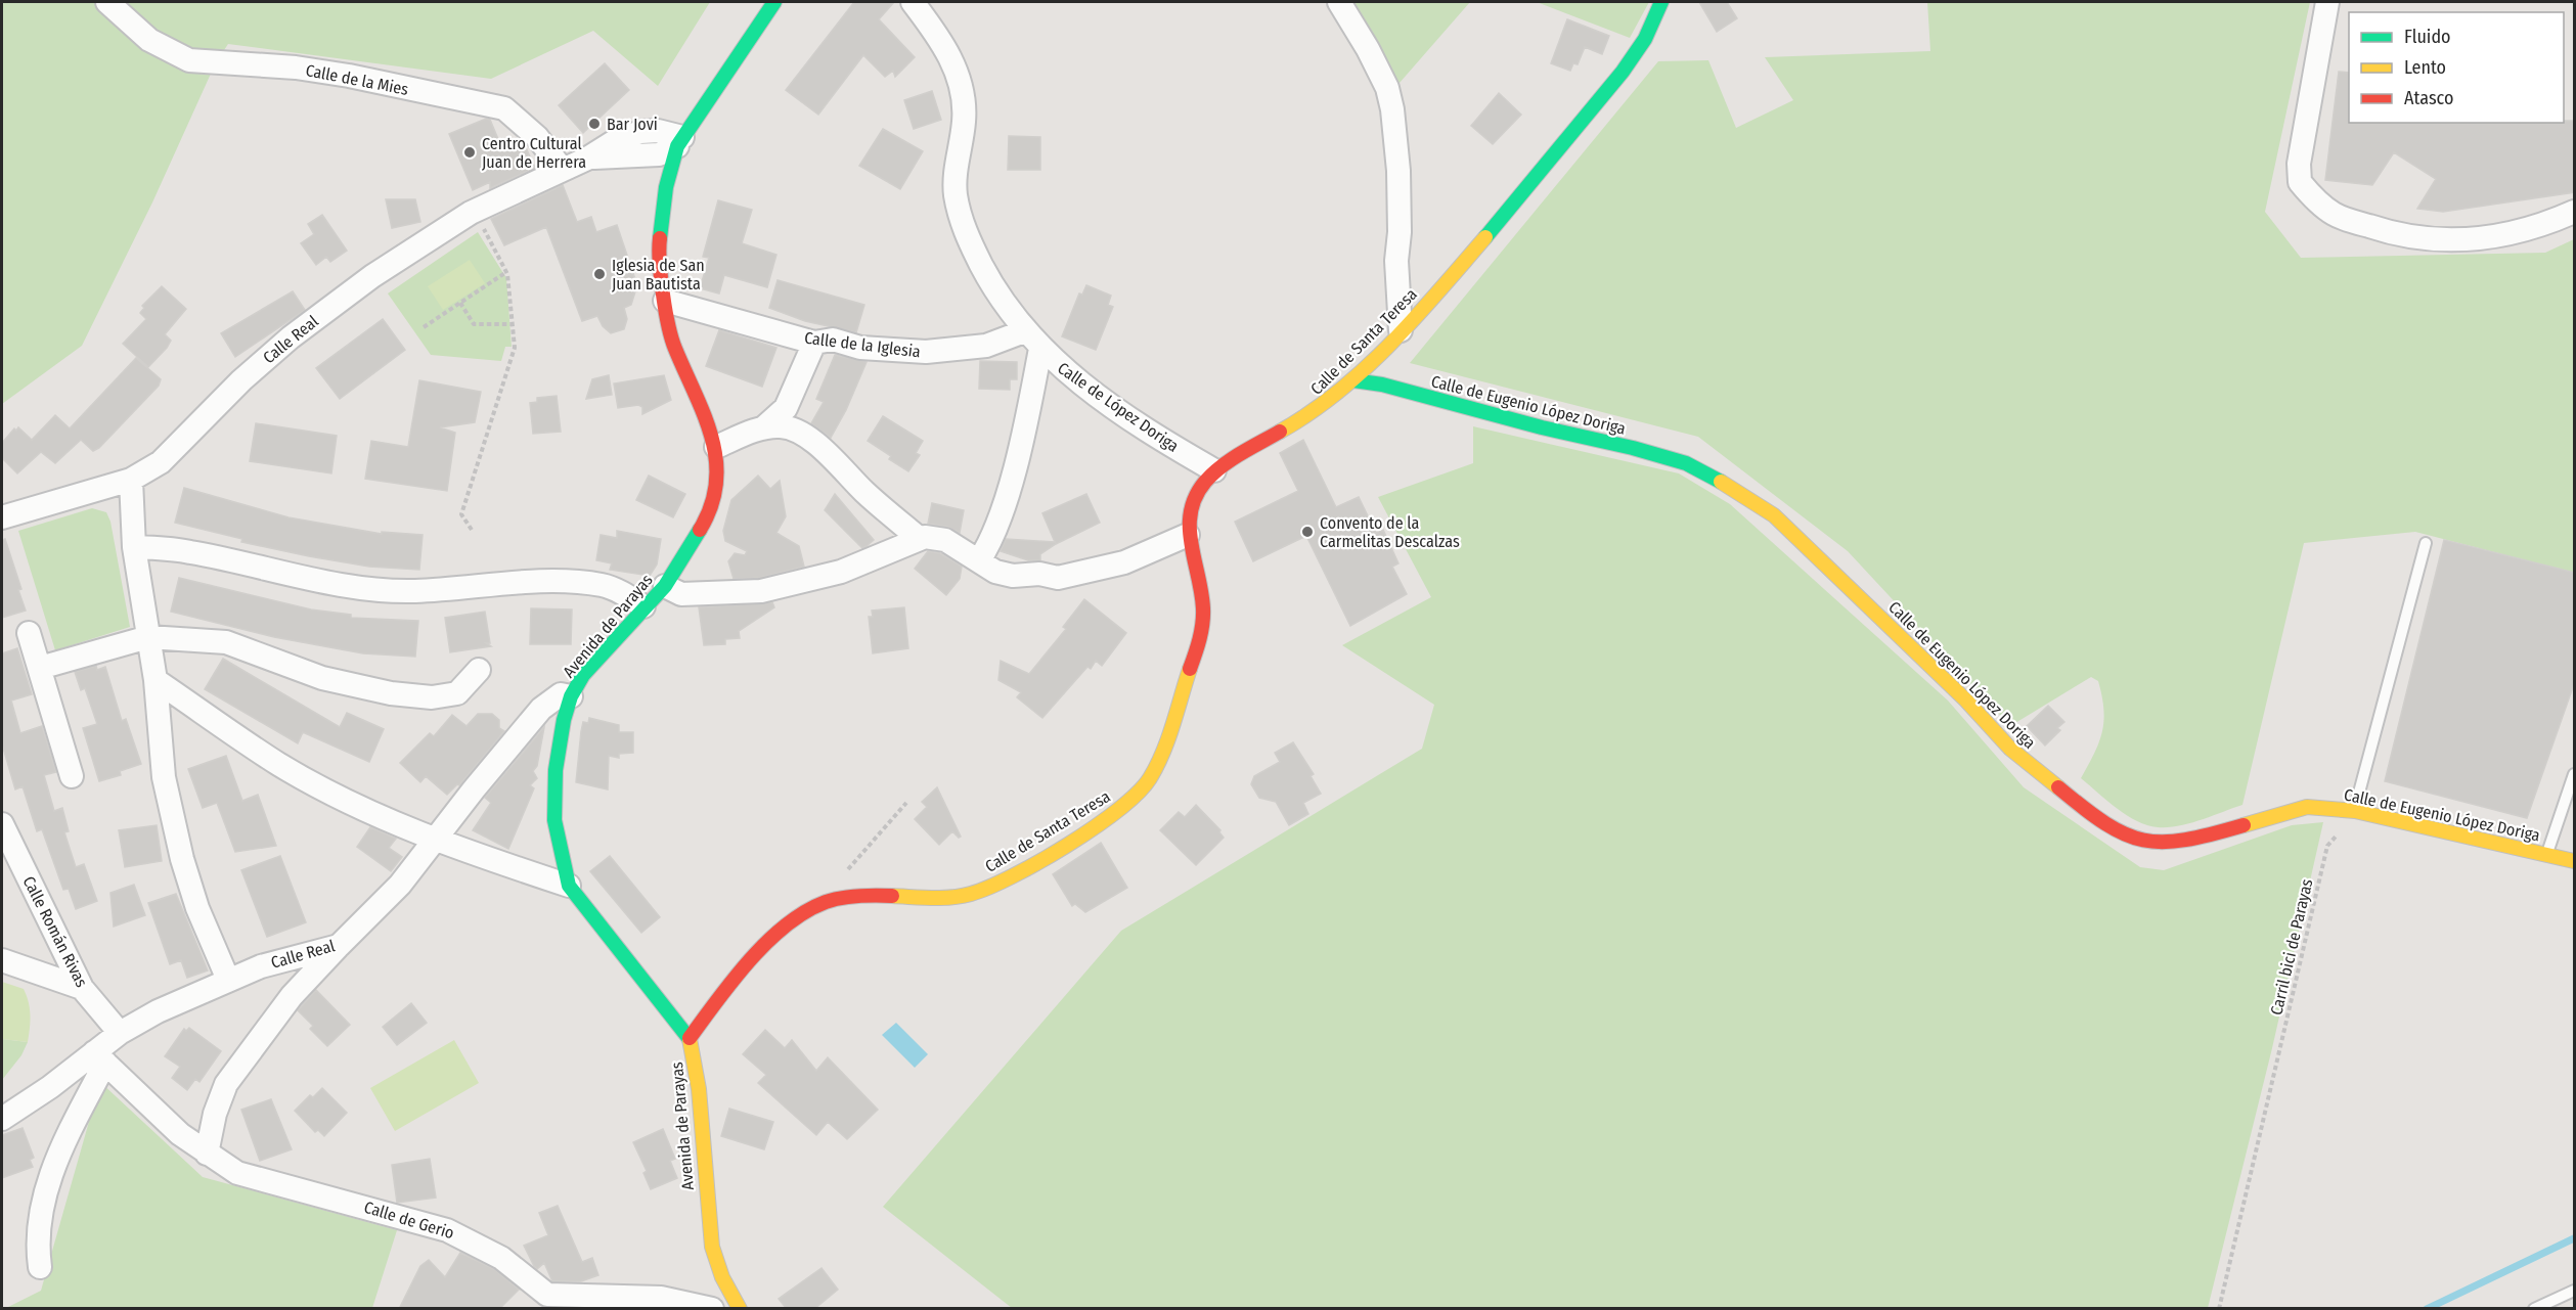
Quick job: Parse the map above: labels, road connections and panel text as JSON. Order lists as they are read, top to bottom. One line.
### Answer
{"streets":{"street":["Calle de la Mies","Calle Real","Calle de Santa Teresa","Calle de la Iglesia","Calle de Eugenio López Doriga","Calle de López Doriga","Avenida de Parayas","Calle Román Rivas","Calle de Gerio"],"path":["Carril bici de Parayas"]},"crossings":[["Calle de la Mies","Calle Real"],["Calle Real","Avenida de Parayas"],["Calle Real","Calle Román Rivas"],["Calle Real","Calle de Gerio"],["Calle de Santa Teresa","Calle de Eugenio López Doriga"],["Calle de Santa Teresa","Calle de López Doriga"],["Calle de Santa Teresa","Avenida de Parayas"],["Calle de la Iglesia","Calle de López Doriga"],["Calle de la Iglesia","Avenida de Parayas"],["Avenida de Parayas","Calle de Gerio"]],"places":["Bar Jovi","Centro Cultural Juan de Herrera","Iglesia de San Juan Bautista","Convento de la Carmelitas Descalzas"],"legend":["Fluido","Lento","Atasco"]}
